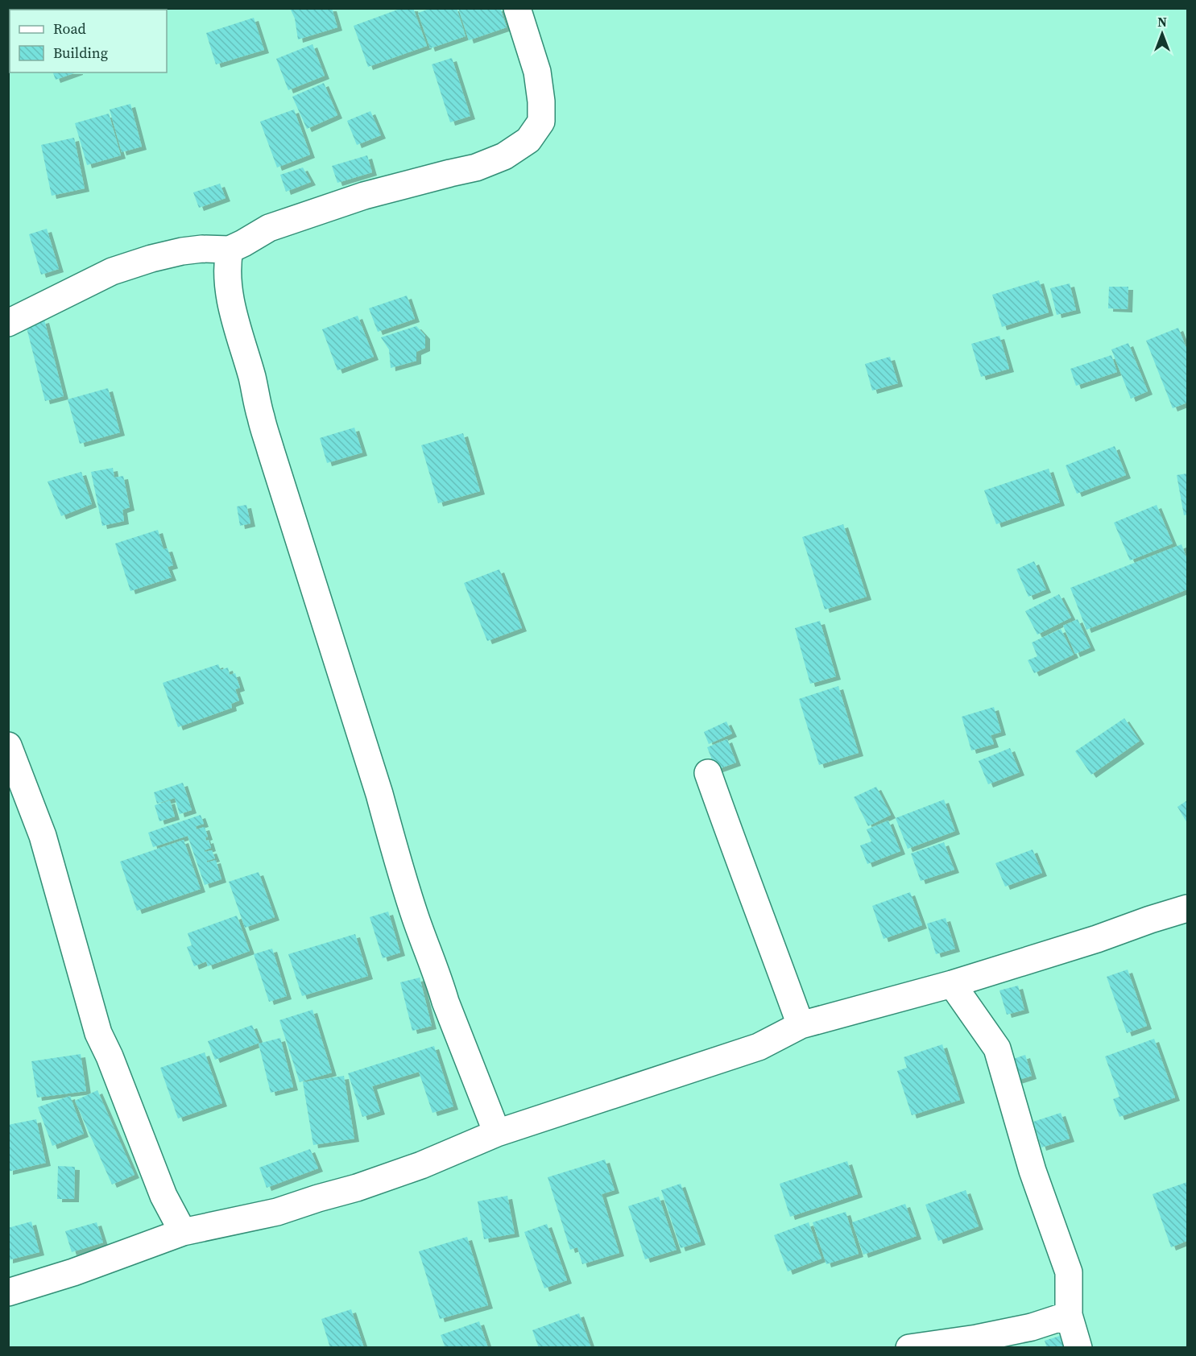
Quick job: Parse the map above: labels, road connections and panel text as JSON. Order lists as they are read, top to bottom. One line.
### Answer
{"legend":["Road","Building"],"north":"top"}
